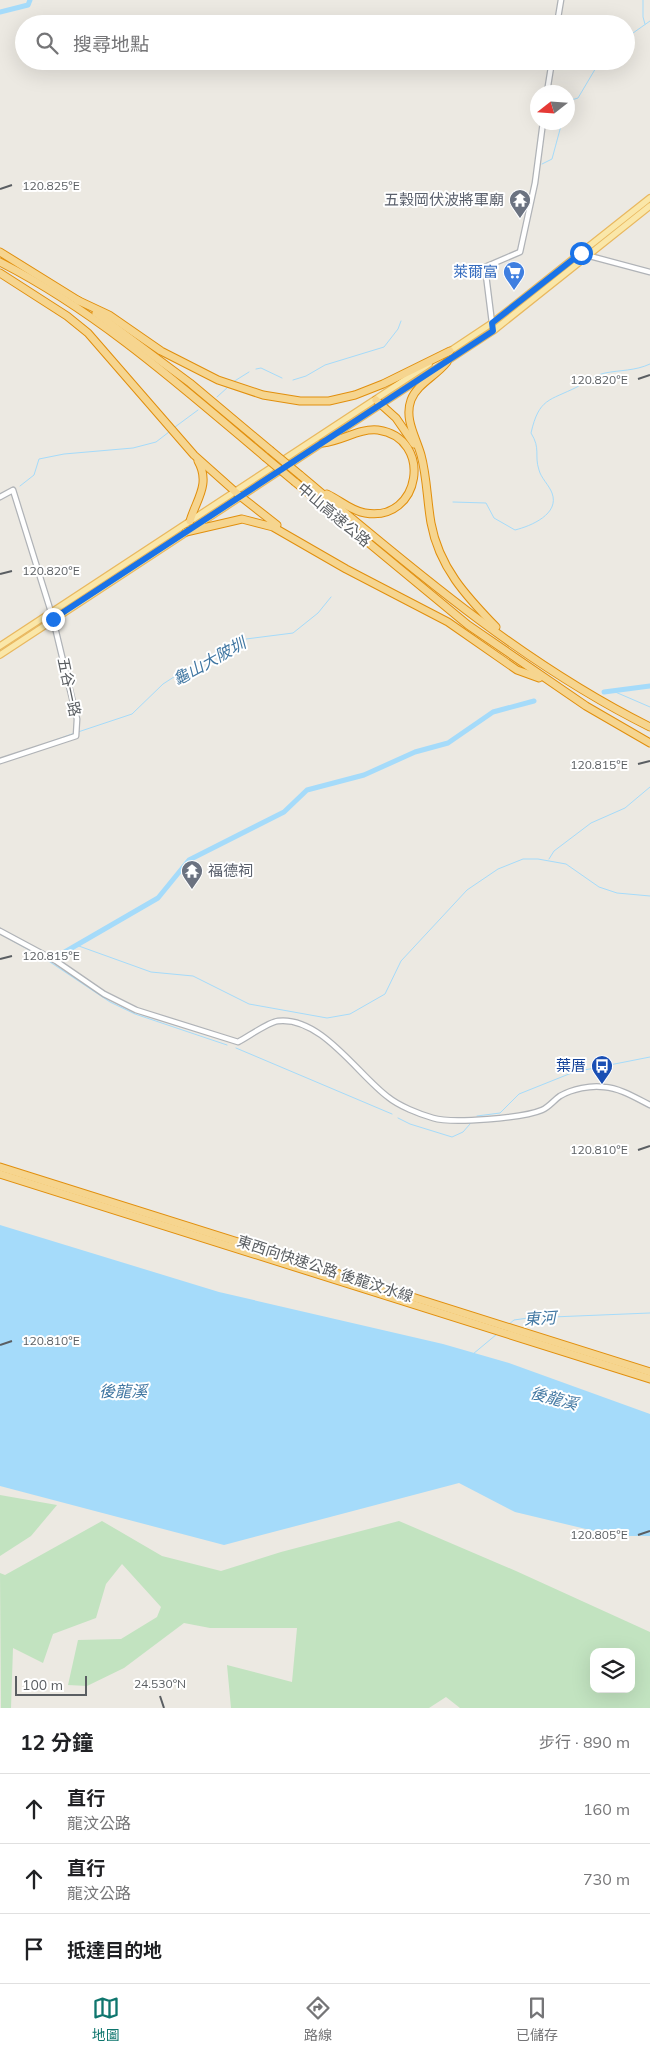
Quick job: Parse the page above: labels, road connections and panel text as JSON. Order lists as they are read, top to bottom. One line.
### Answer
{"streets":{"highway":["中山高速公路","東西向快速公路 後龍汶水線"],"street":["五谷一路"]},"water":["龜山大陂圳","東河","後龍溪"],"places":{"temple":["五穀岡伏波將軍廟","福德祠"],"supermarket":["萊爾富"],"bus stop":["葉厝"]},"scale_bar":"100 m","north":"left","page":{"search":"搜尋地點","scale":"100 m","heading":["12 分鐘","步行 · 890 m"],"list":[["直行","龍汶公路","160 m"],["直行","龍汶公路","730 m"],"抵達目的地"],"nav":["地圖","路線","已儲存"]},"coordinates":["120.825°E","120.820°E","120.815°E","120.810°E","120.805°E","24.530°N"]}
